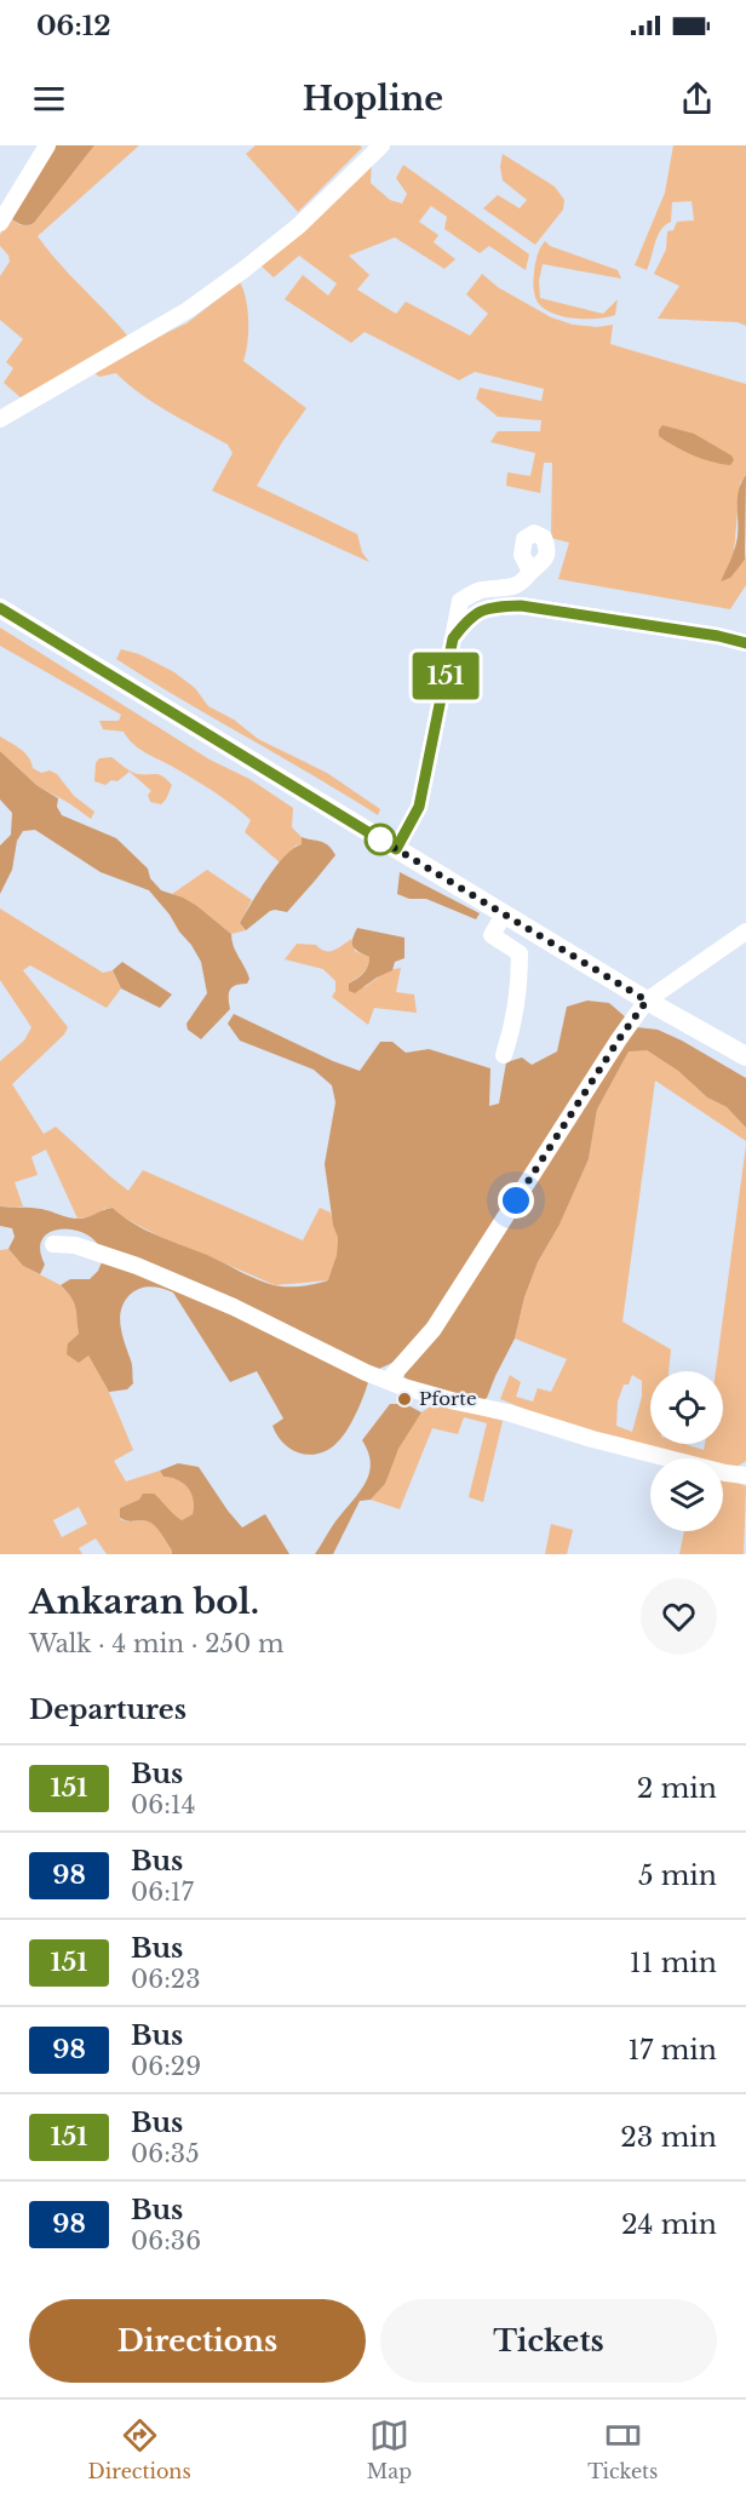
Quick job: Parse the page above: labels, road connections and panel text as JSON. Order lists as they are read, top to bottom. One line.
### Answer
{"places":["Pforte"],"lines":["bus line 151"],"page":{"status":"06:12","header":"Hopline","on_map":"151","heading":[["Ankaran bol.","Walk · 4 min · 250 m"],"Departures"],"list":[{"mark":"151","name":"Bus","note":"06:14","value":"2 min"},{"mark":"98","name":"Bus","note":"06:17","value":"5 min"},{"mark":"151","name":"Bus","note":"06:23","value":"11 min"},{"mark":"98","name":"Bus","note":"06:29","value":"17 min"},{"mark":"151","name":"Bus","note":"06:35","value":"23 min"},{"mark":"98","name":"Bus","note":"06:36","value":"24 min"}],"buttons":["Directions","Tickets"],"tabs":["Directions","Map","Tickets"]}}
